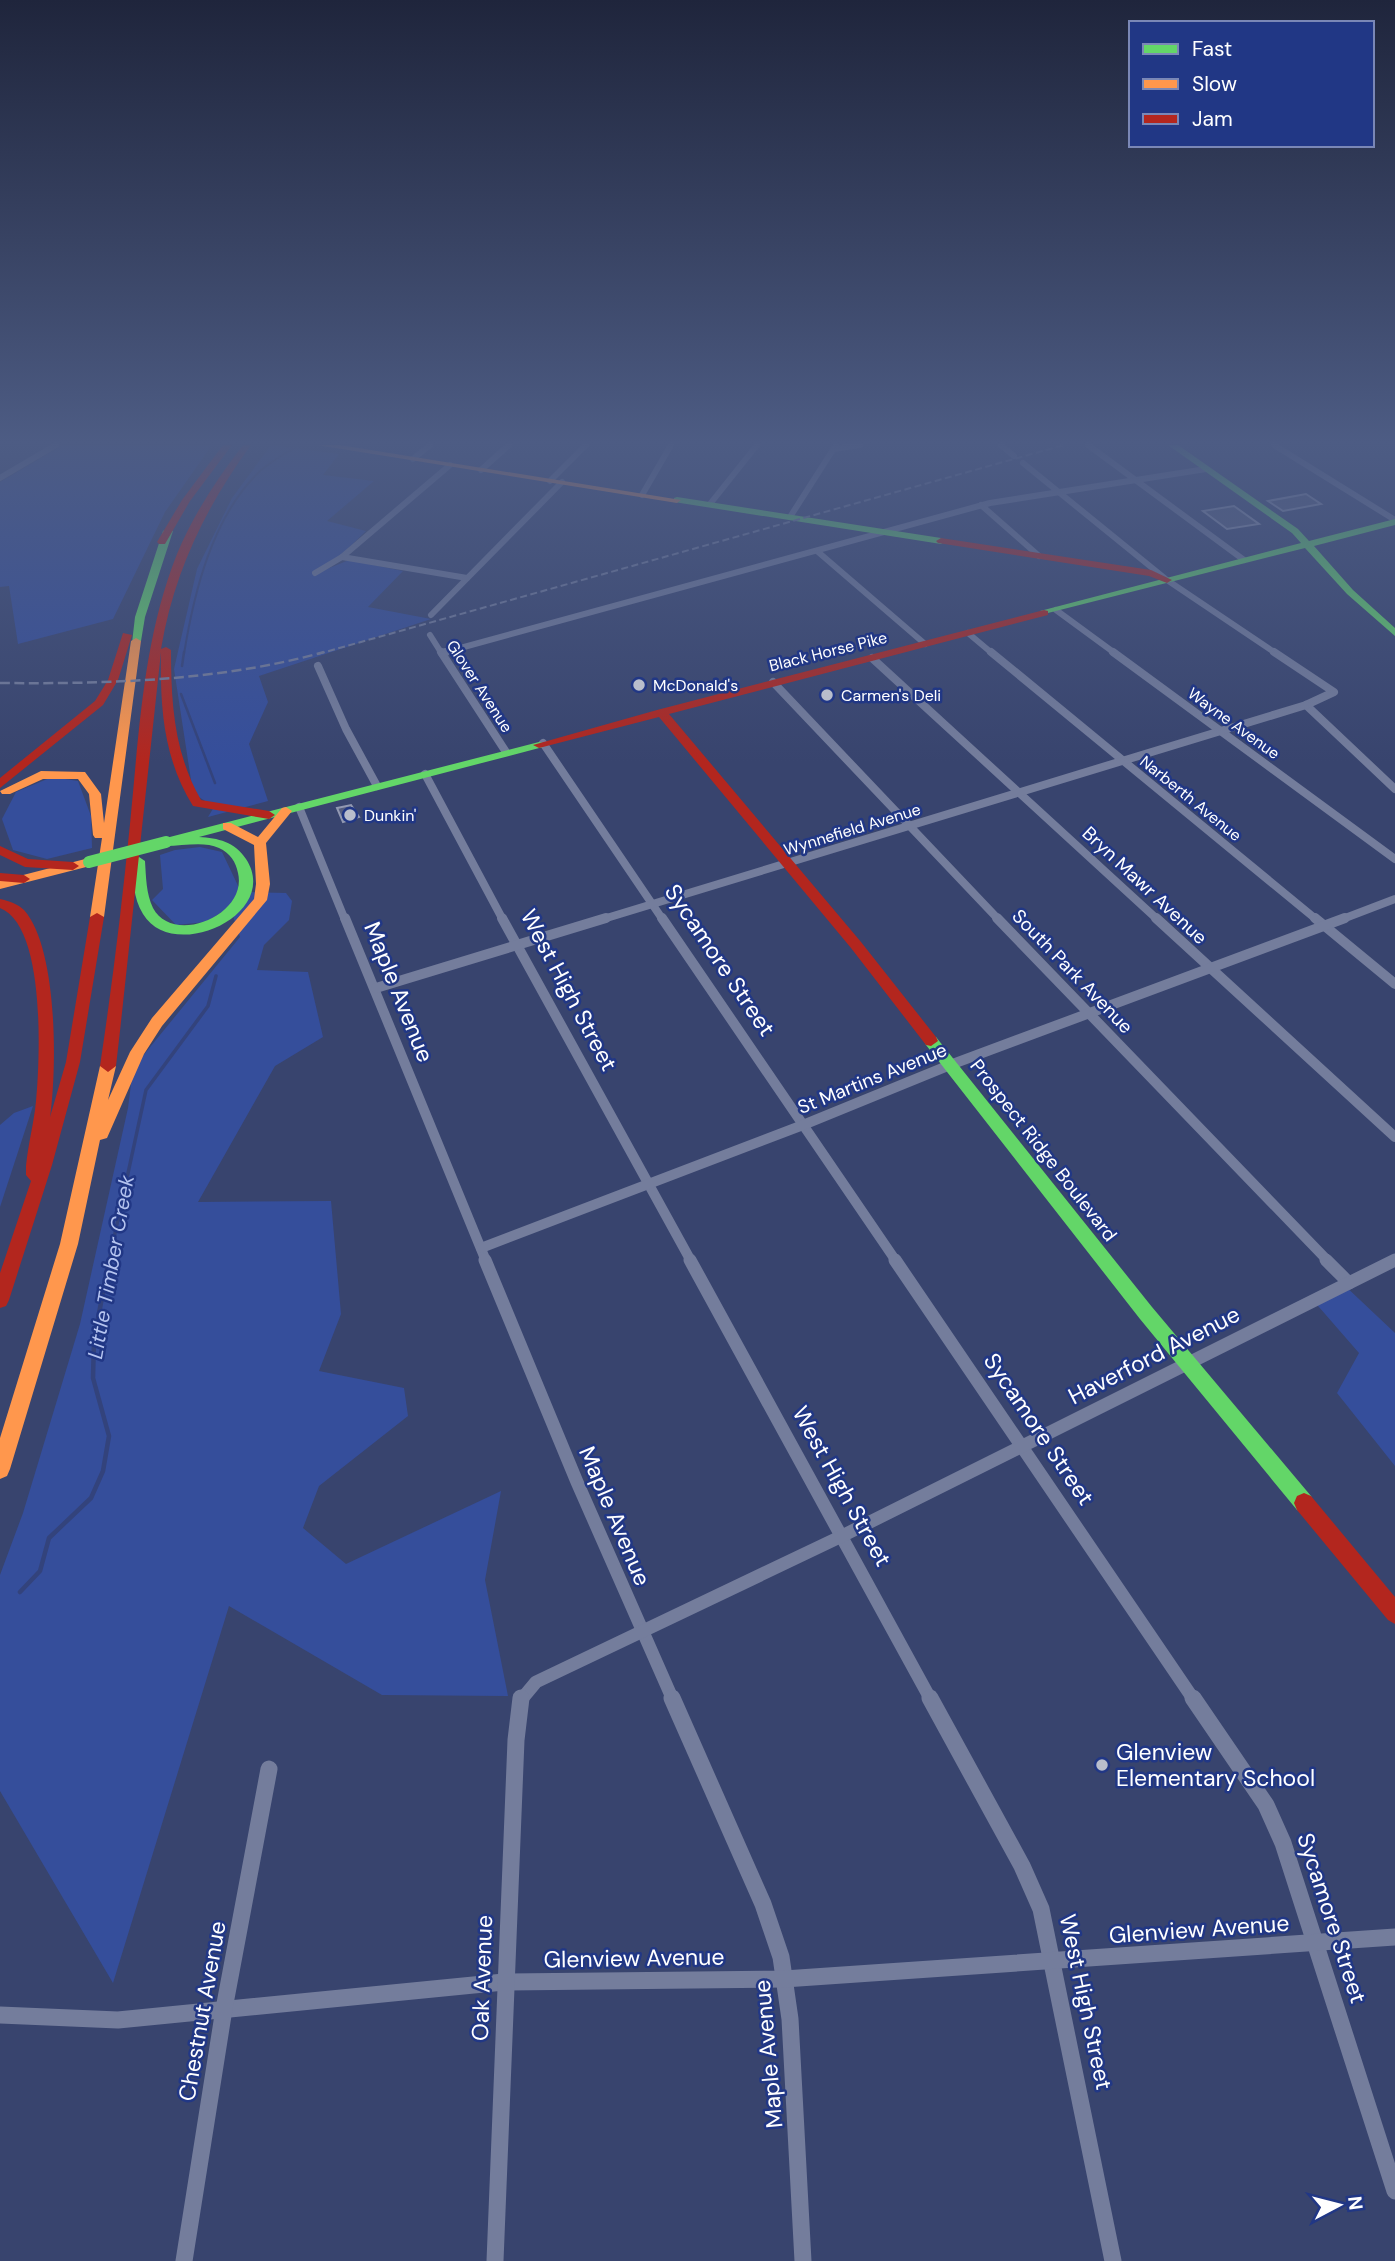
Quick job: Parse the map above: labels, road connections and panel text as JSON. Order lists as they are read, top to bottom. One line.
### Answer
{"streets":{"main road":["Black Horse Pike","Prospect Ridge Boulevard"],"street":["Glover Avenue","Wayne Avenue","Narberth Avenue","Wynnefield Avenue","Bryn Mawr Avenue","Sycamore Street","South Park Avenue","West High Street","Maple Avenue","St Martins Avenue","Haverford Avenue","Glenview Avenue","Oak Avenue","Chestnut Avenue"]},"crossings":[["Black Horse Pike","Glover Avenue"],["Black Horse Pike","Wayne Avenue"],["Black Horse Pike","Narberth Avenue"],["Black Horse Pike","Wynnefield Avenue"],["Black Horse Pike","Bryn Mawr Avenue"],["Black Horse Pike","Sycamore Street"],["Black Horse Pike","South Park Avenue"],["Black Horse Pike","West High Street"],["Black Horse Pike","Maple Avenue"],["Black Horse Pike","Prospect Ridge Boulevard"],["Wayne Avenue","Wynnefield Avenue"],["Narberth Avenue","Wynnefield Avenue"],["Narberth Avenue","St Martins Avenue"],["Wynnefield Avenue","Bryn Mawr Avenue"],["Wynnefield Avenue","Sycamore Street"],["Wynnefield Avenue","South Park Avenue"],["Wynnefield Avenue","West High Street"],["Wynnefield Avenue","Maple Avenue"],["Wynnefield Avenue","Prospect Ridge Boulevard"],["Bryn Mawr Avenue","St Martins Avenue"],["Sycamore Street","St Martins Avenue"],["Sycamore Street","Haverford Avenue"],["Sycamore Street","Glenview Avenue"],["South Park Avenue","St Martins Avenue"],["South Park Avenue","Haverford Avenue"],["West High Street","St Martins Avenue"],["West High Street","Haverford Avenue"],["West High Street","Glenview Avenue"],["Maple Avenue","St Martins Avenue"],["Maple Avenue","Haverford Avenue"],["Maple Avenue","Glenview Avenue"],["St Martins Avenue","Prospect Ridge Boulevard"],["Prospect Ridge Boulevard","Haverford Avenue"],["Haverford Avenue","Oak Avenue"],["Glenview Avenue","Oak Avenue"],["Glenview Avenue","Chestnut Avenue"]],"water":["Little Timber Creek"],"places":["McDonald's","Carmen's Deli","Dunkin'","Glenview Elementary School"],"legend":["Fast","Slow","Jam"],"north":"right"}
